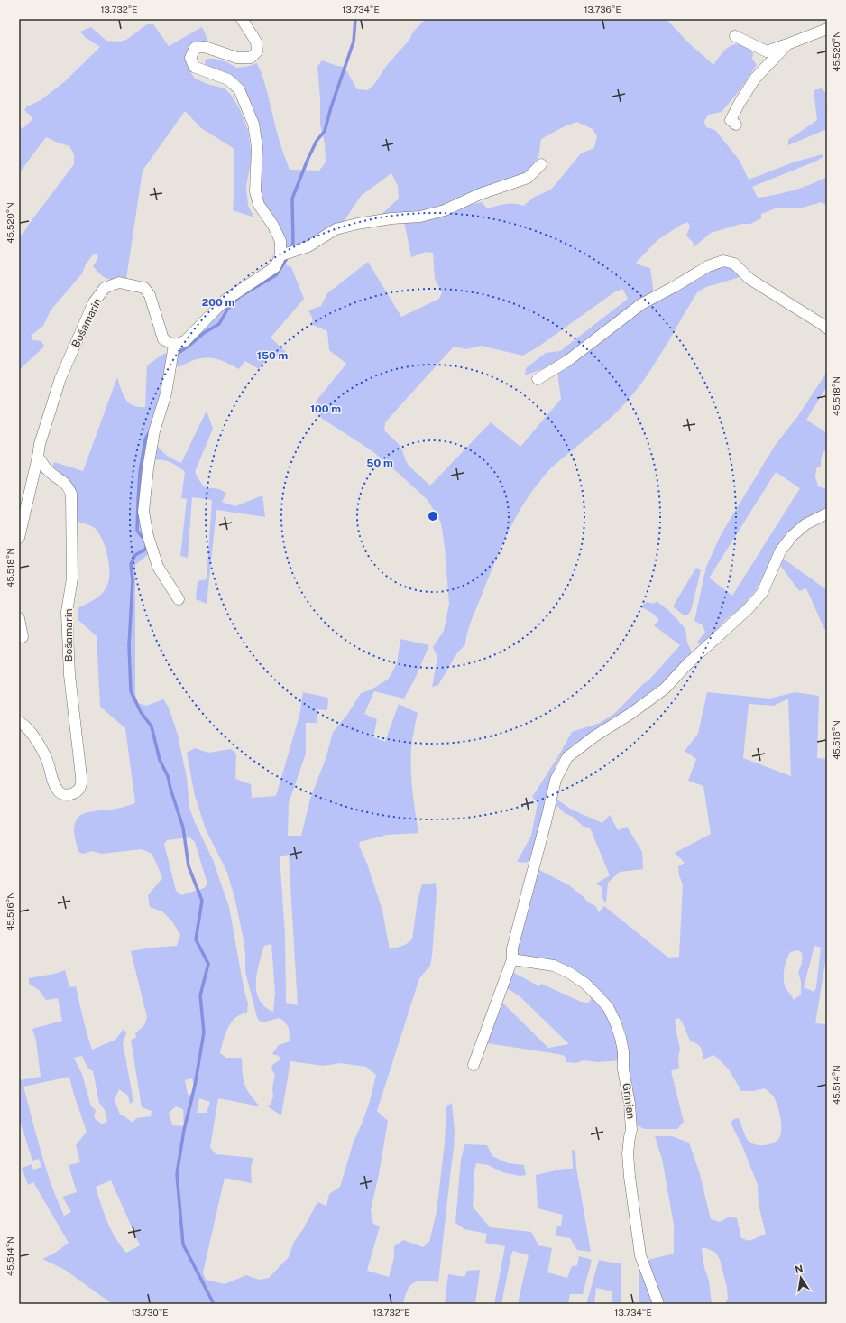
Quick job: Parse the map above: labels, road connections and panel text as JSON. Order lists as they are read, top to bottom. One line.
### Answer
{"streets":{"street":["Bošamarin","Grinjan"]},"north":"top","coordinates":["13.732°E","13.734°E","13.736°E","45.520°N","45.518°N","45.516°N","45.514°N","13.730°E"],"rings":["200 m","150 m","100 m","50 m"]}
